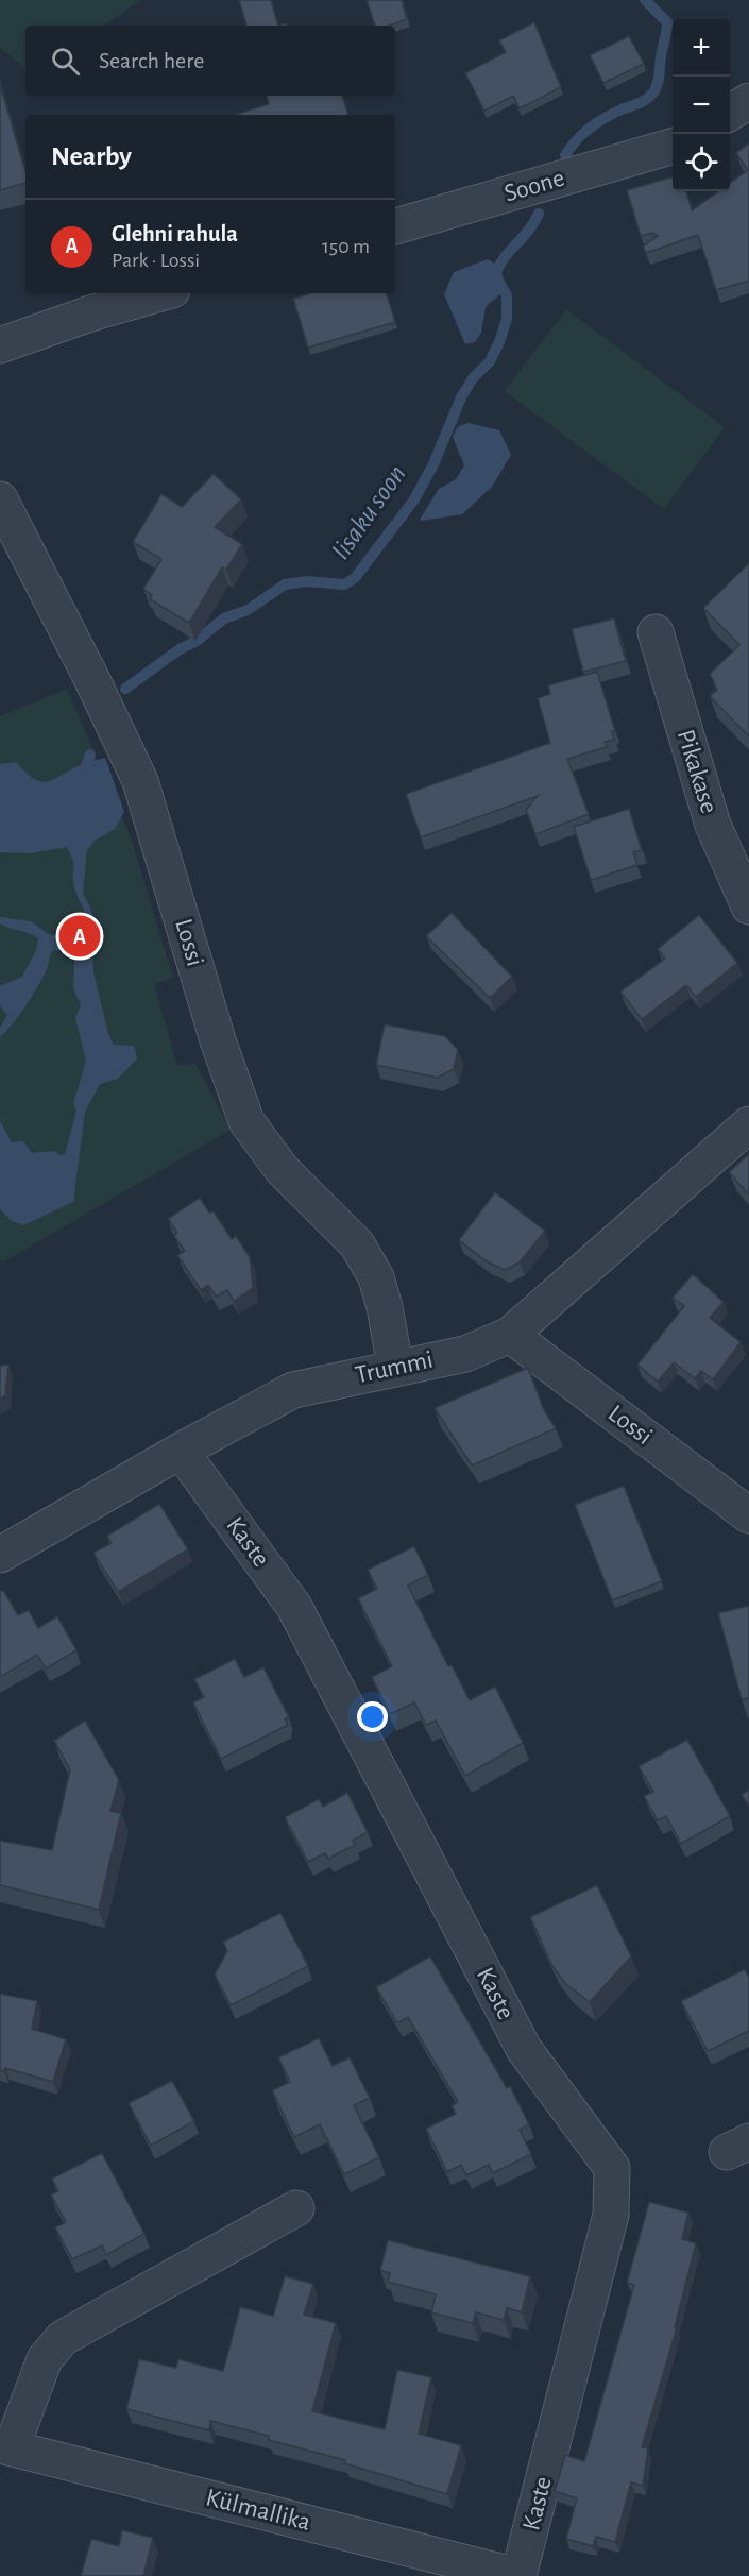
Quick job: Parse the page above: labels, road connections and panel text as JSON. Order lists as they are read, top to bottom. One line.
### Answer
{"streets":{"street":["Soone","Pikakase","Lossi","Trummi","Kaste","Külmallika"]},"crossings":[["Lossi","Trummi"],["Trummi","Kaste"],["Kaste","Külmallika"]],"water":["Iisaku soon"],"page":{"map_buttons":["+","−"],"search":"Search here","heading":"Nearby","list":[{"mark":"A","name":"Glehni rahula","note":"Park · Lossi","value":"150 m"}],"pins":"A"}}
